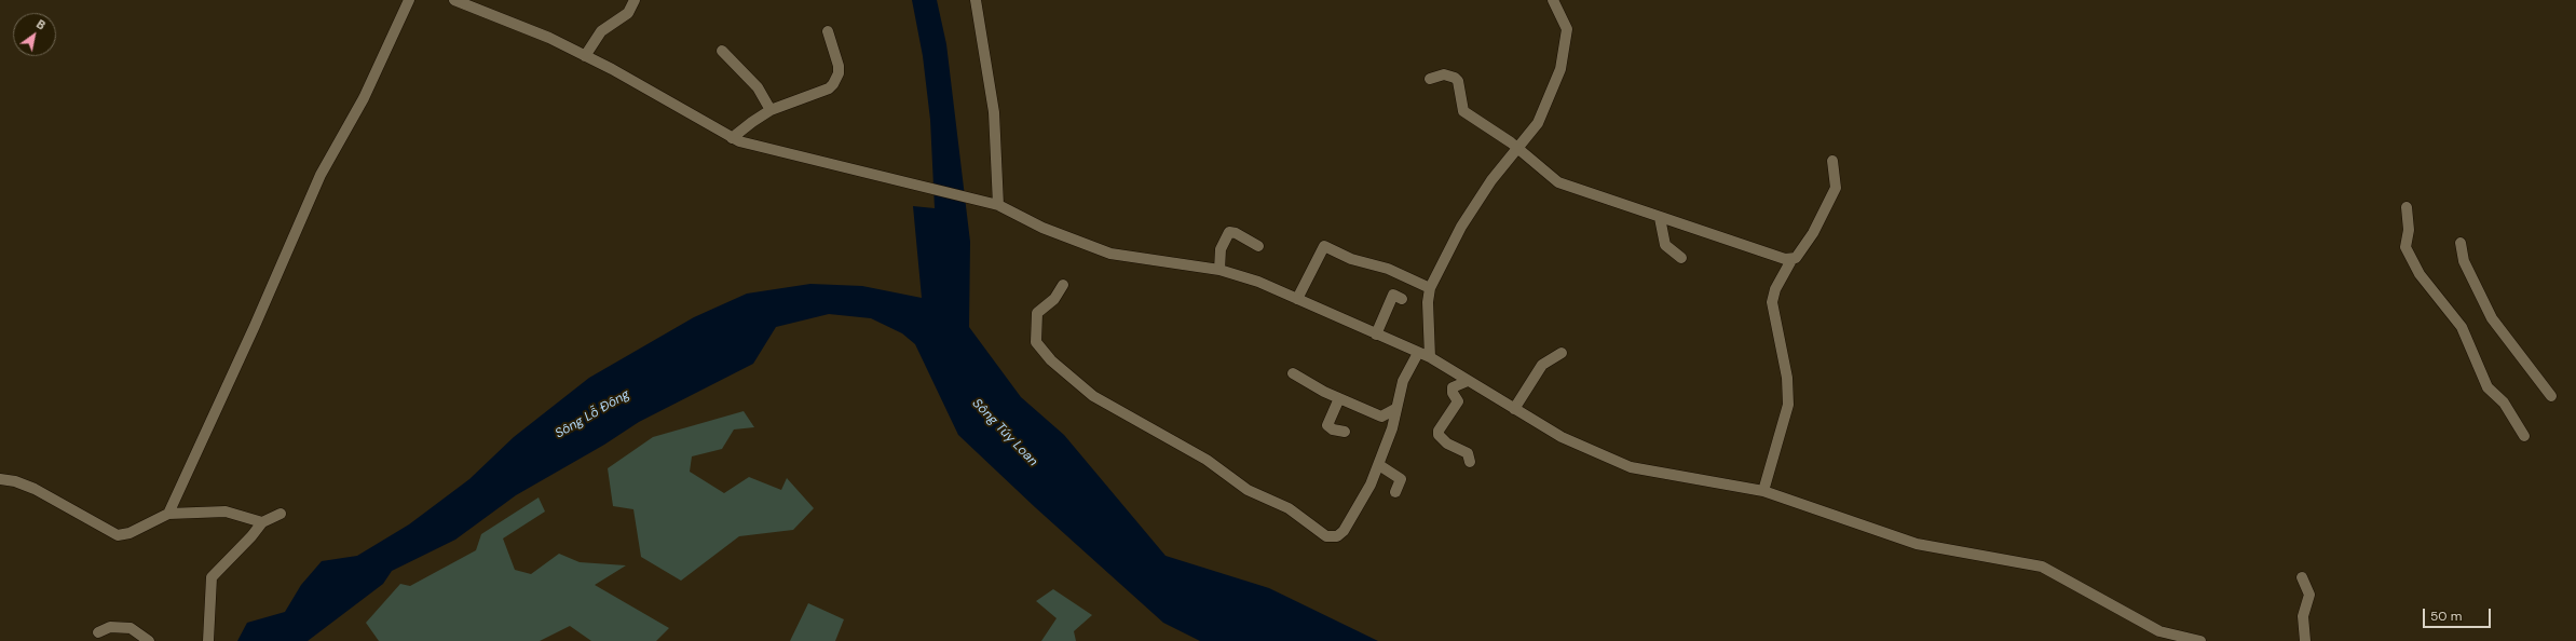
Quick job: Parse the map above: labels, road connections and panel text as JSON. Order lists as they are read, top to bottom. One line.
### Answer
{"water":["Sông Lỗ Đông","Sông Túy Loan"],"scale_bar":"50 m","north":"top right"}
